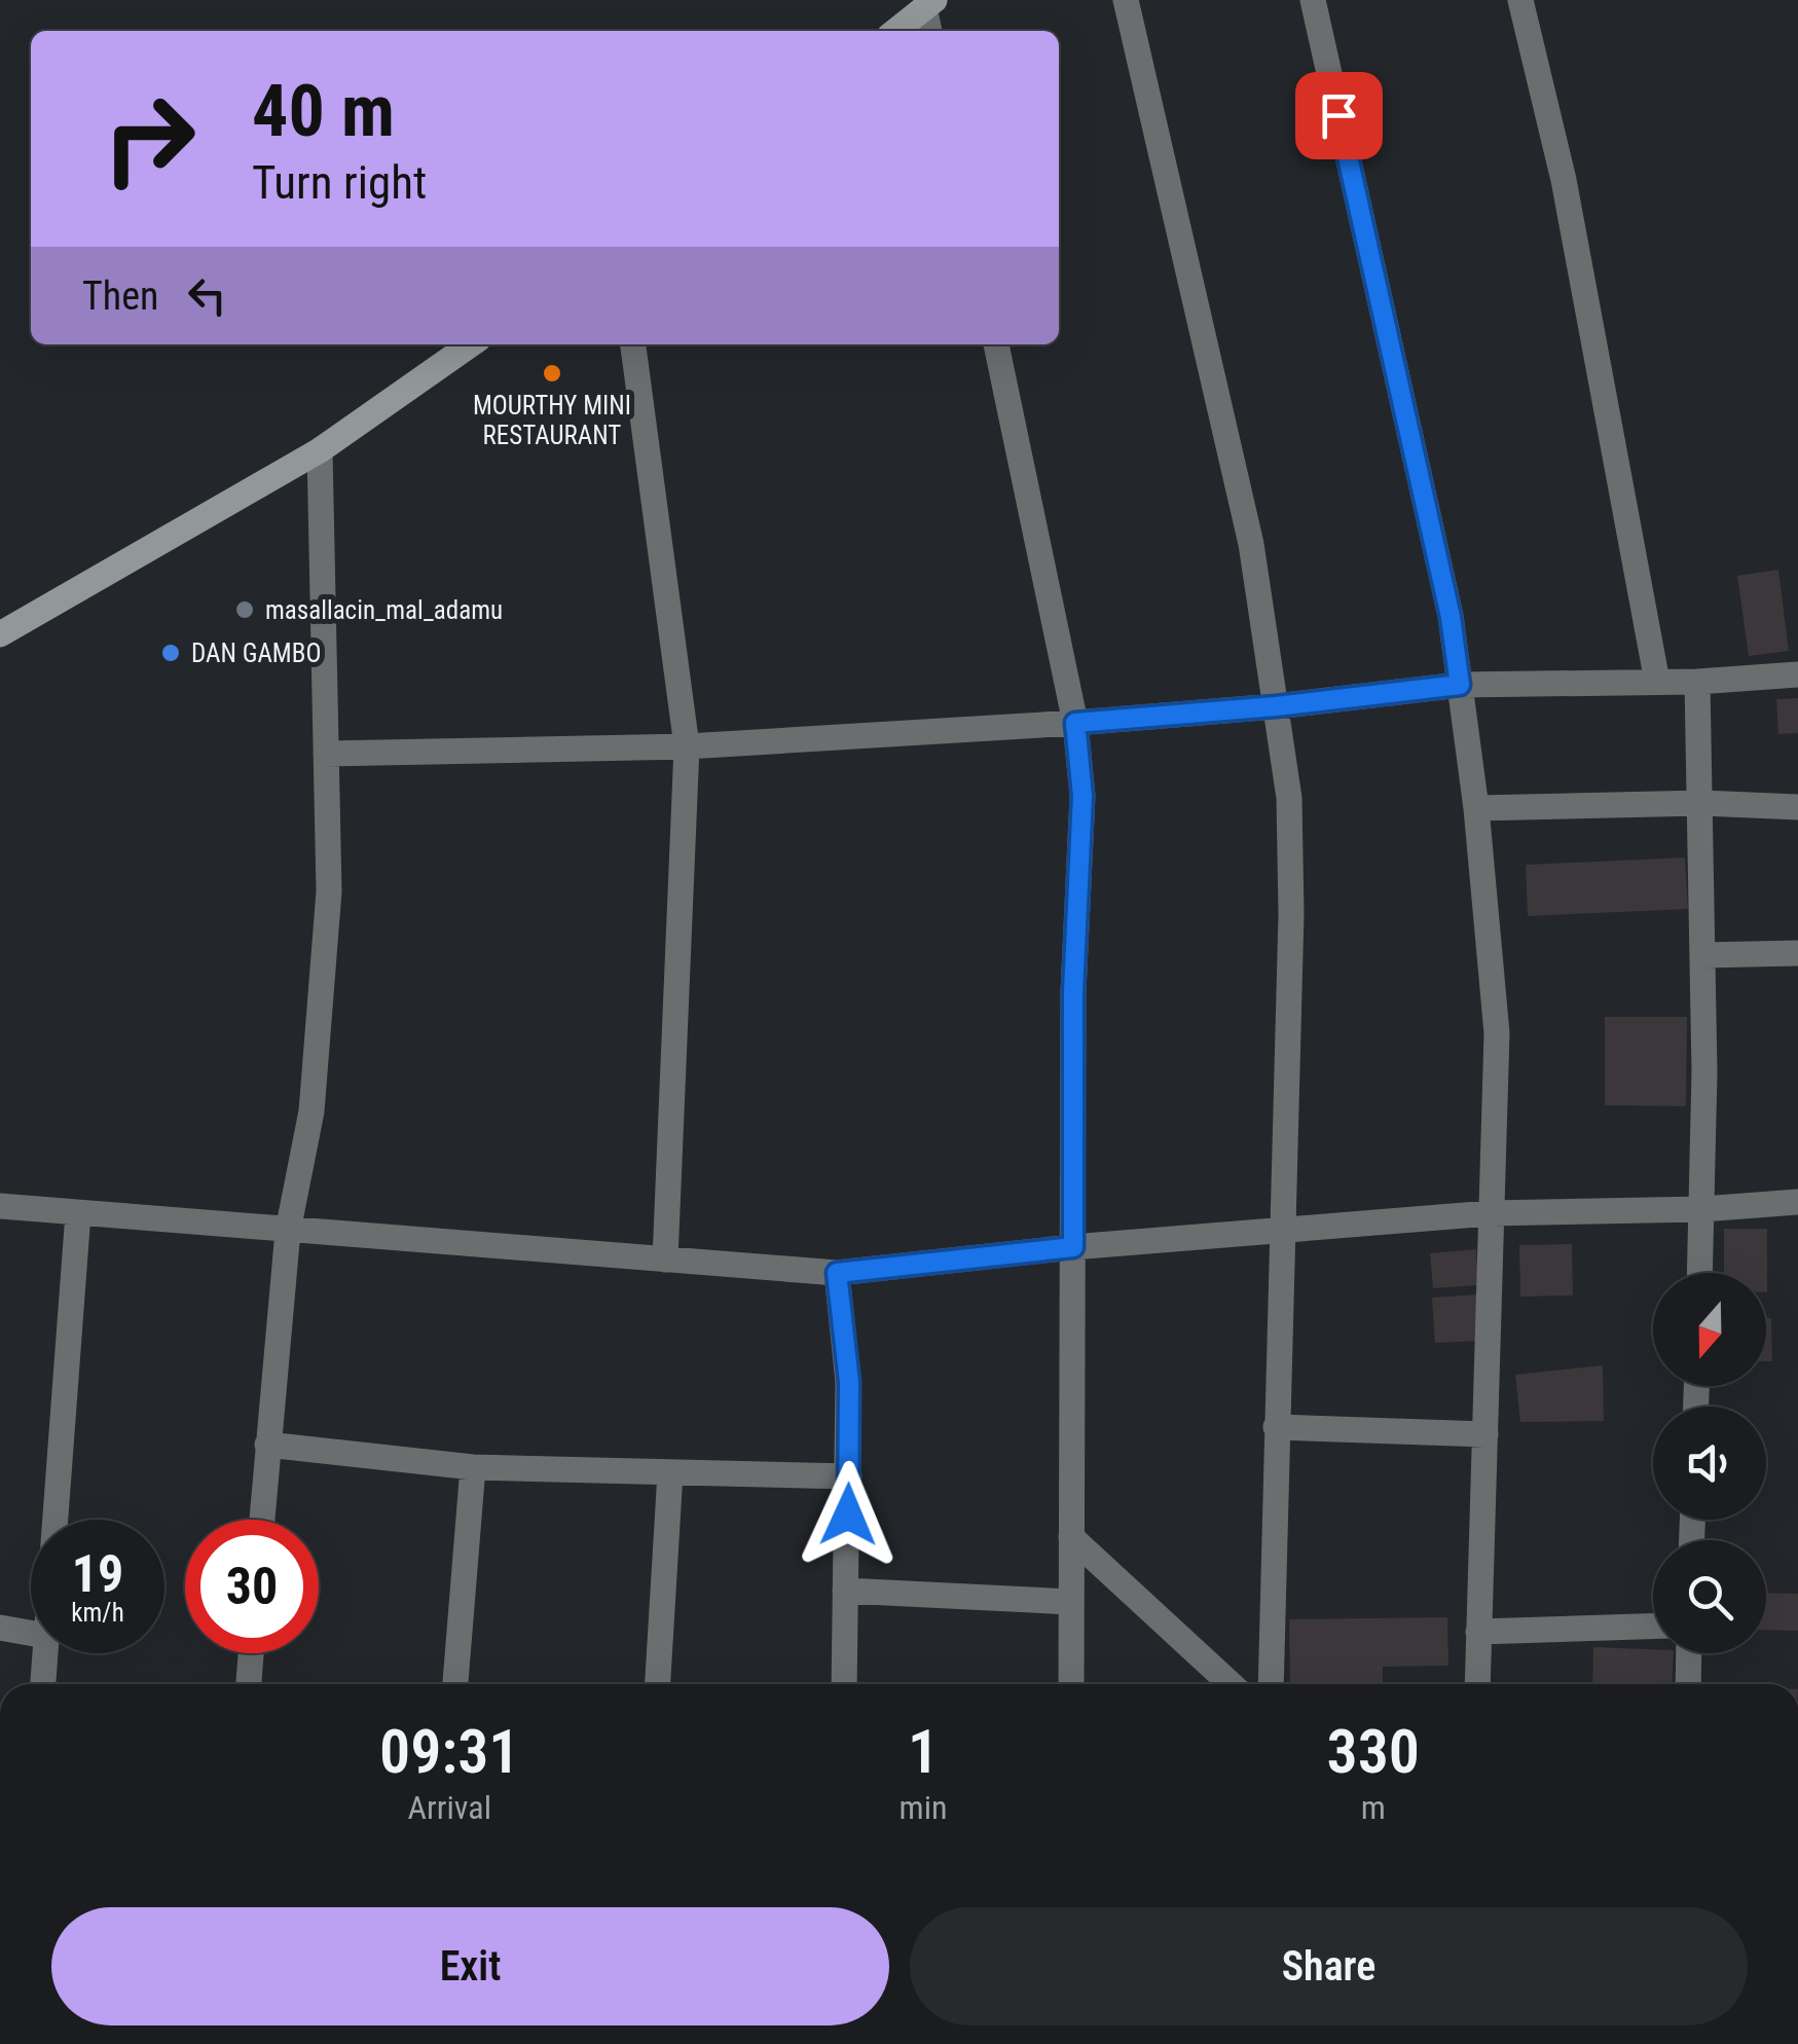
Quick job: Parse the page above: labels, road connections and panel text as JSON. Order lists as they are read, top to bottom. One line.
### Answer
{"places":["MOURTHY MINI RESTAURANT","masallacin_mal_adamu","DAN GAMBO"],"north":"bottom","page":{"turn":["40 m","Turn right"],"then":"Then","speed":"19 km/h","limit":"30","eta":["09:31","Arrival","1","min","330","m"],"buttons":["Exit","Share"]}}
